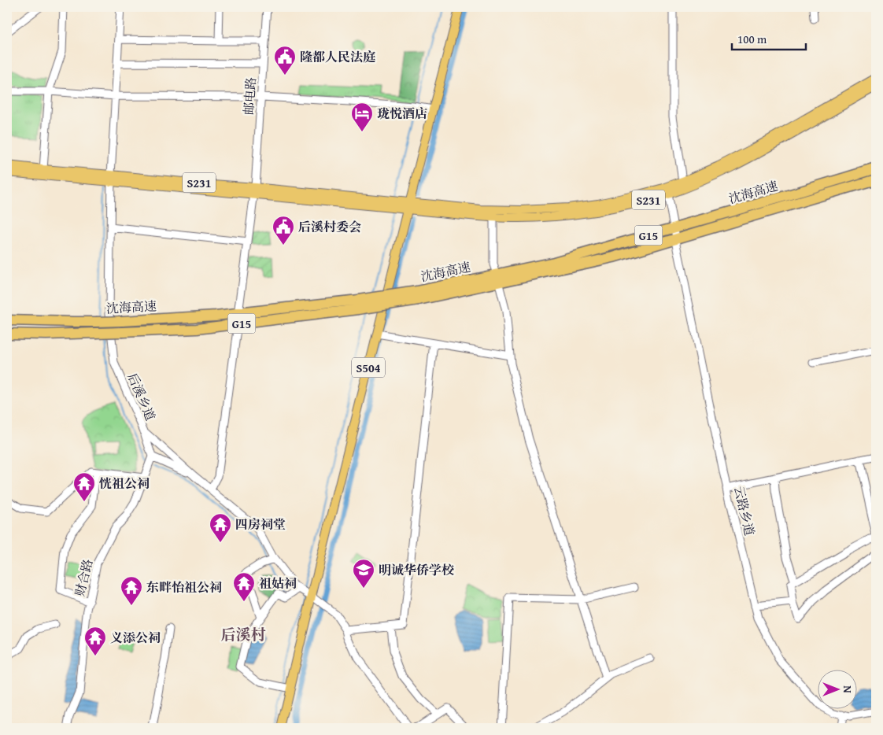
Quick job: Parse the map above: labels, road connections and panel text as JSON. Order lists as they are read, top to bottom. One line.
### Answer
{"streets":{"highway":["沈海高速","G15"],"main road":["S231","S504"],"street":["邮电路","后溪乡道","云路乡道","财合路"]},"crossings":[["邮电路","S231"],["S231","S504"],["S231","后溪乡道"],["S504","后溪乡道"]],"districts":["后溪村"],"places":{"public building":["隆都人民法庭","后溪村委会"],"hotel":["珑悦酒店"],"temple":["恍祖公祠","四房祠堂","祖姑祠","东畔怡祖公祠","义添公祠"],"school or university":["明诚华侨学校"]},"scale_bar":"100 m","north":"right"}
